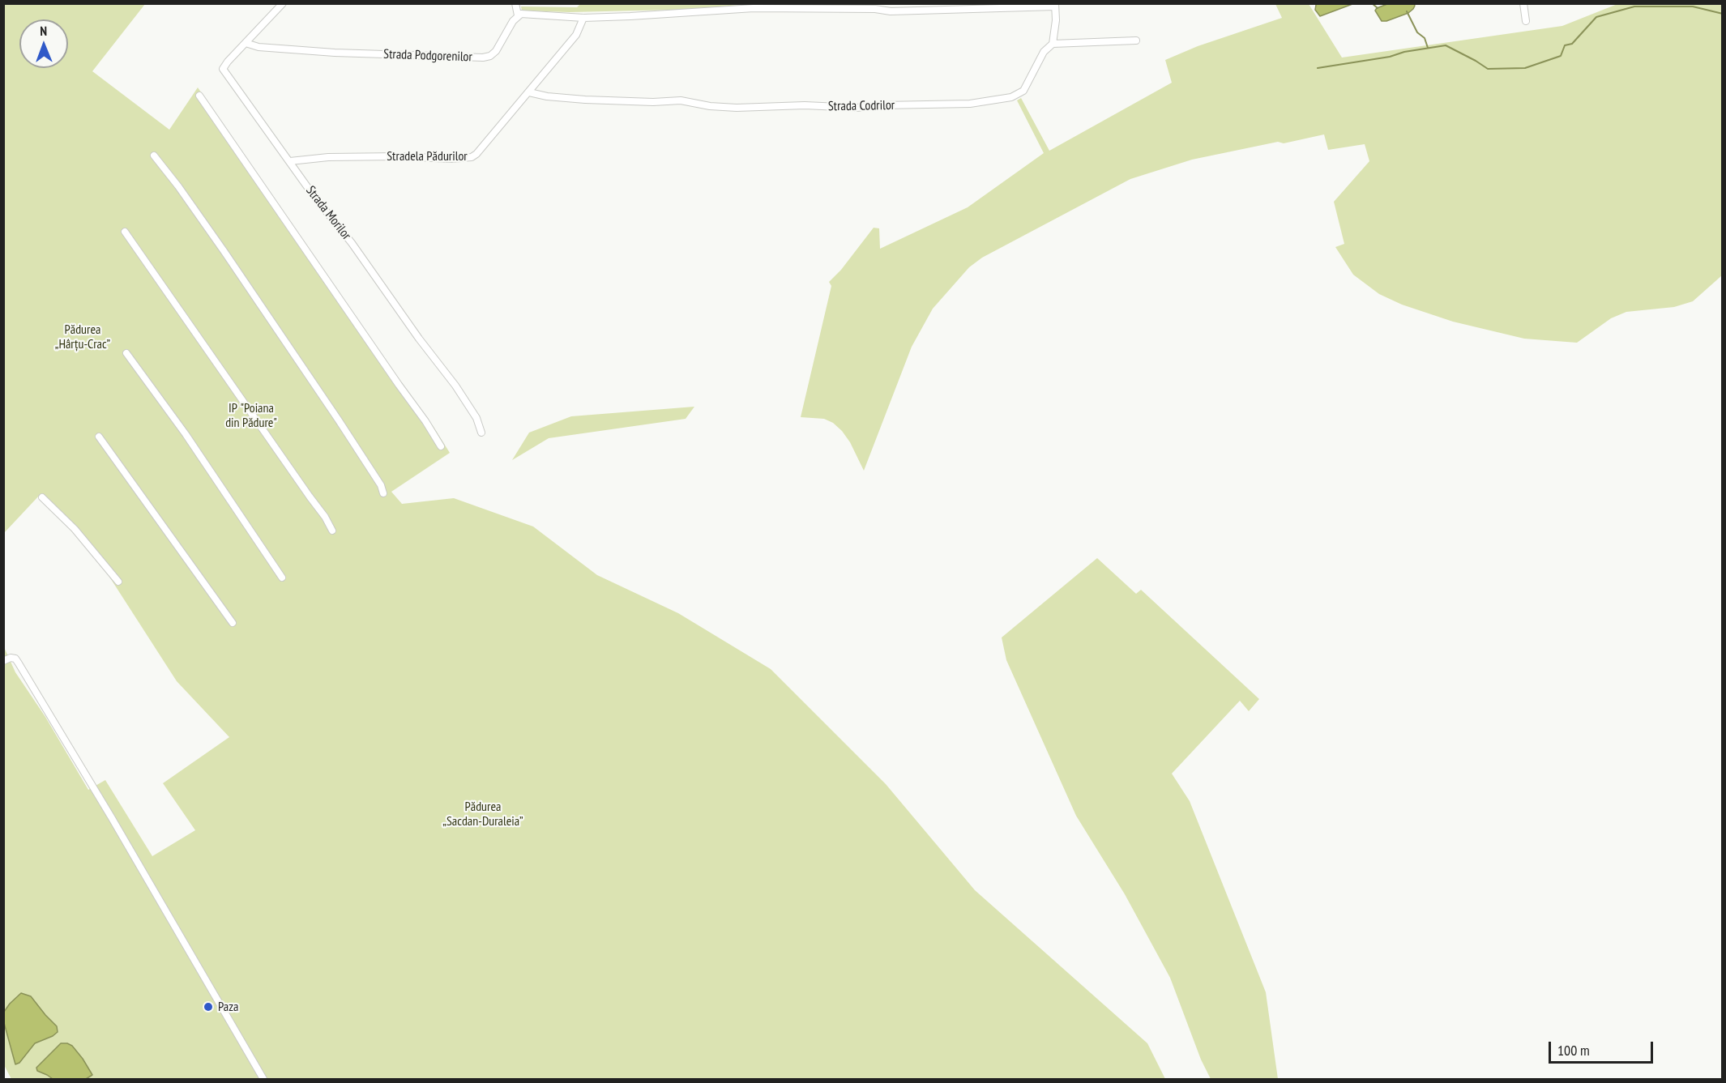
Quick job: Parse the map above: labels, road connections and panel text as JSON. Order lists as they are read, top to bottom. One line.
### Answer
{"streets":{"street":["Strada Podgorenilor","Strada Codrilor","Stradela Pădurilor","Strada Morilor"]},"crossings":[["Strada Podgorenilor","Strada Morilor"],["Strada Codrilor","Stradela Pădurilor"],["Stradela Pădurilor","Strada Morilor"]],"parks":["Pădurea „Hârțu-Crac”","IP \"Poiana din Pădure\"","Pădurea „Sacdan-Duraleia”"],"places":["Paza"],"scale_bar":"100 m","north":"top"}
